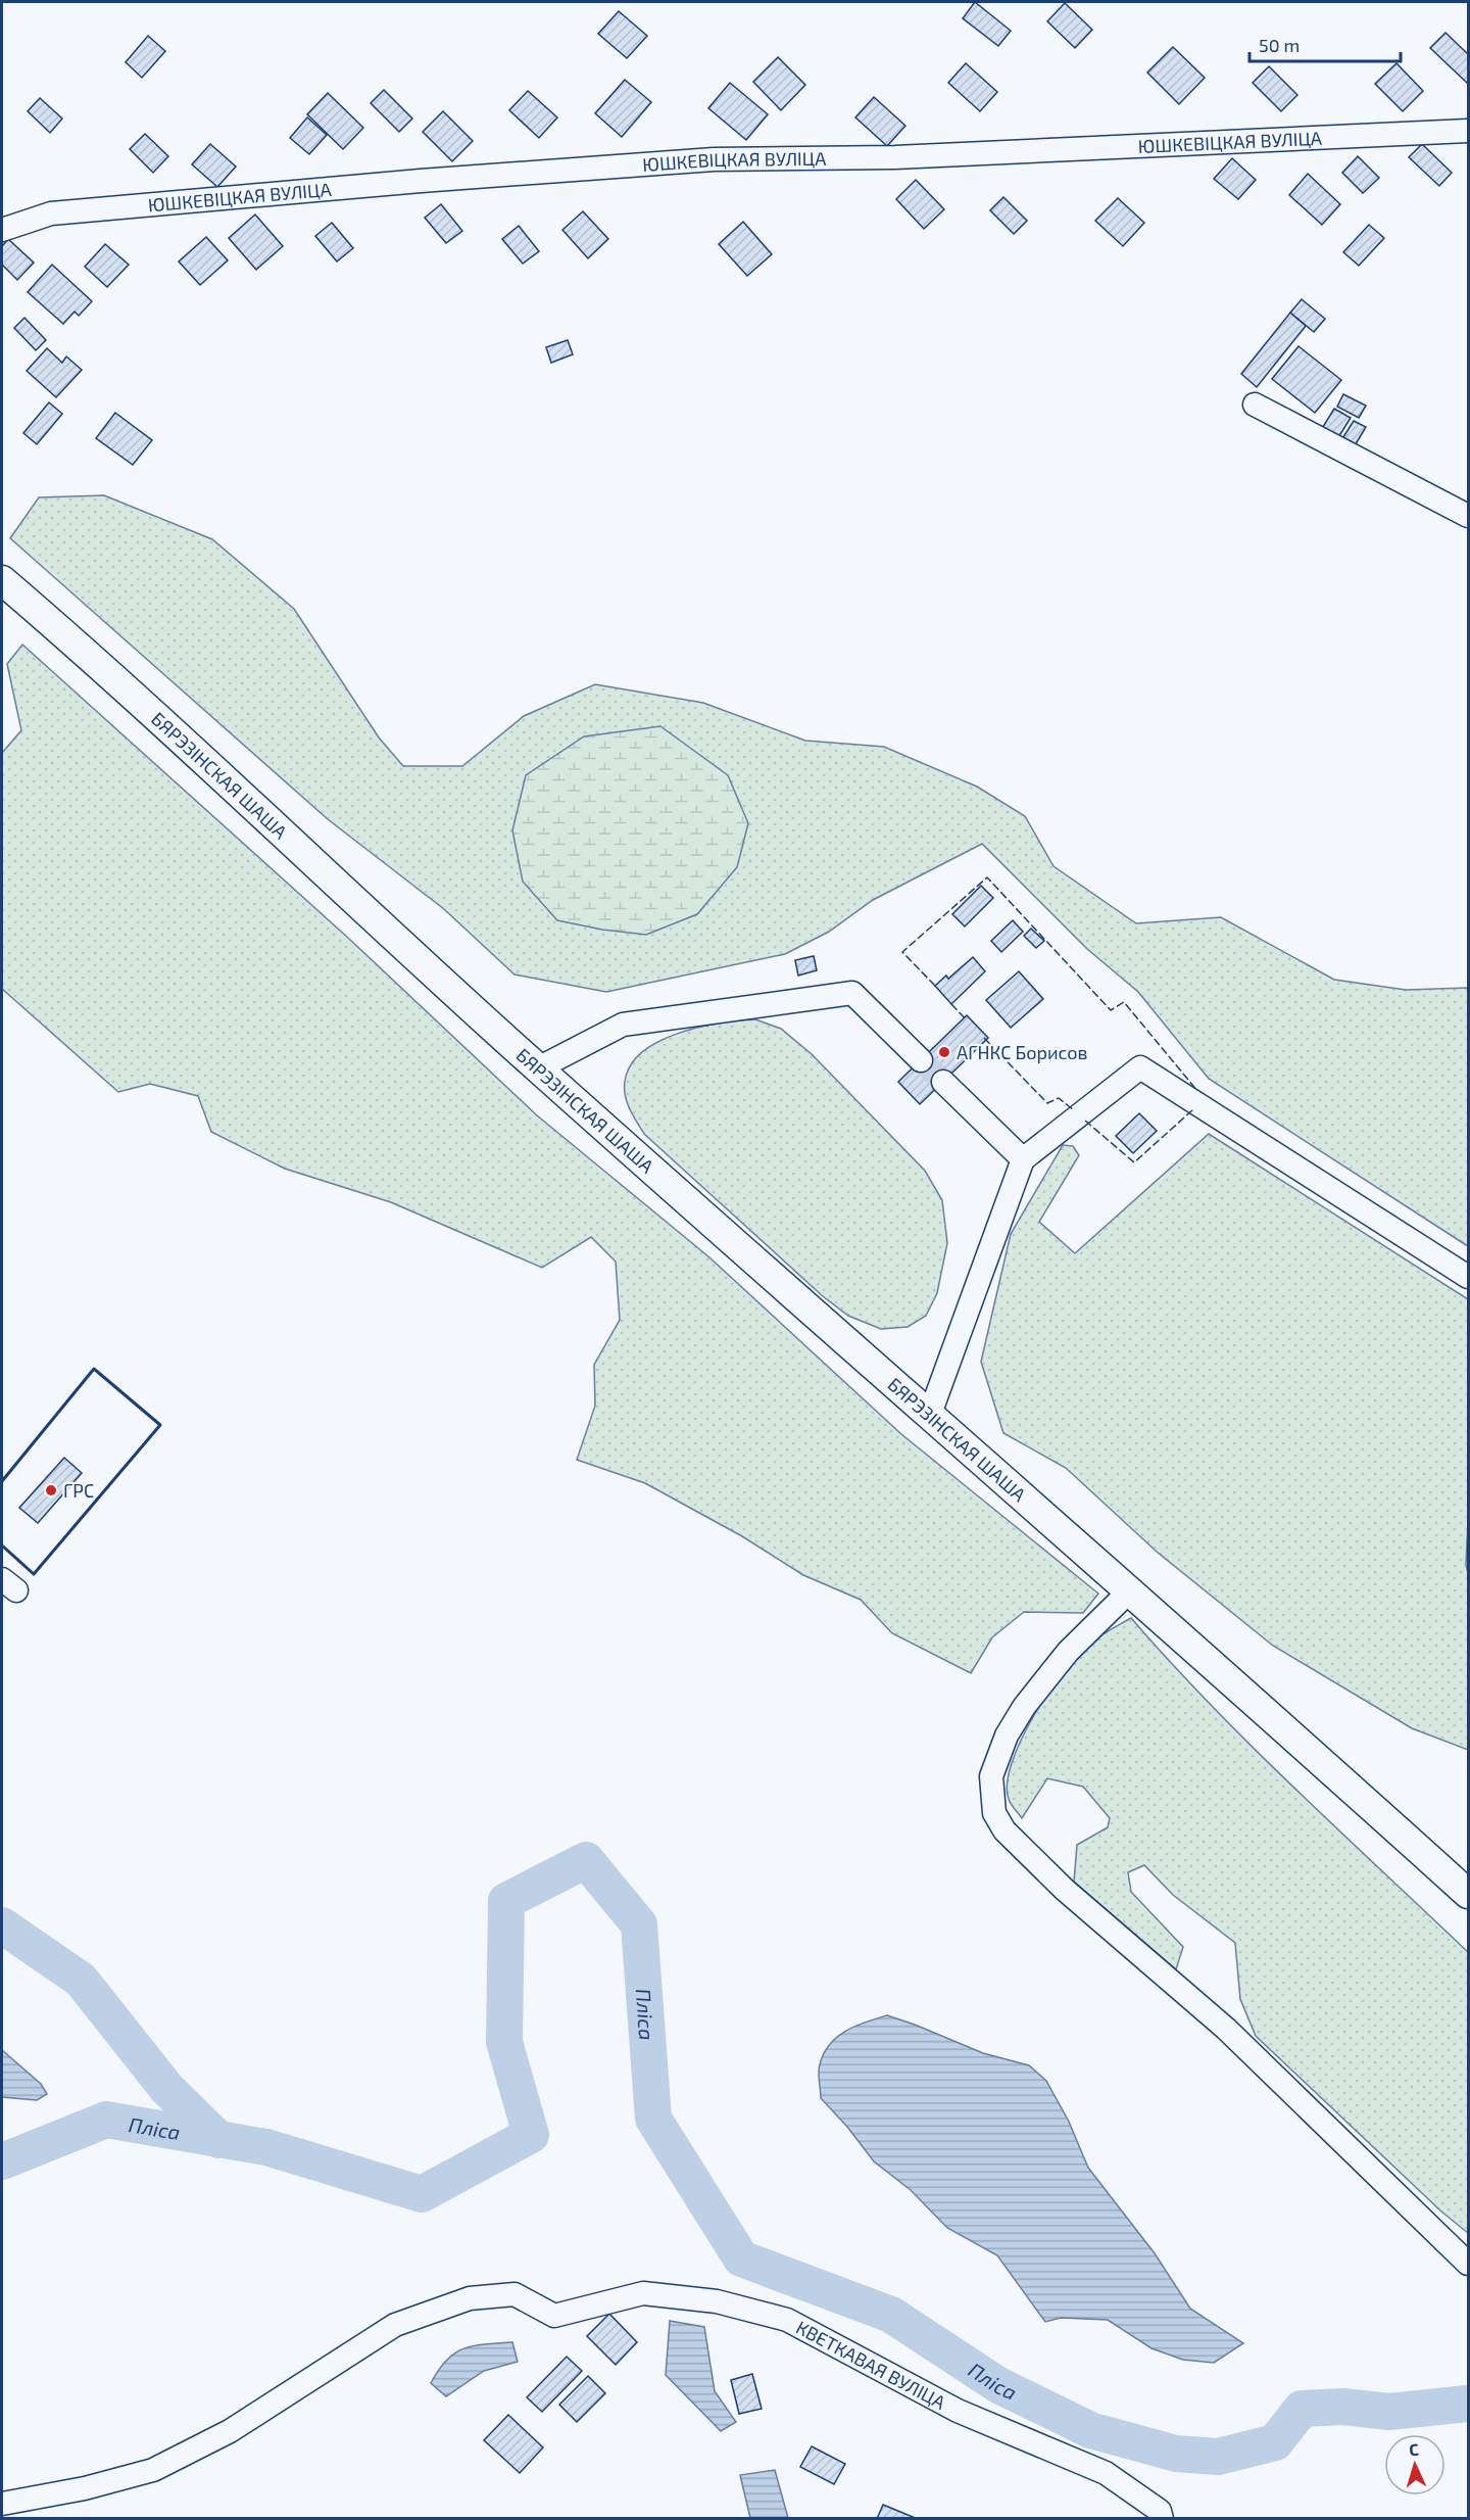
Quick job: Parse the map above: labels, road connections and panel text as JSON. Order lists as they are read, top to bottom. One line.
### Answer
{"streets":{"main road":["БЯРЭЗІНСКАЯ ШАША"],"street":["ЮШКЕВІЦКАЯ ВУЛІЦА","КВЕТКАВАЯ ВУЛІЦА"]},"water":["Пліса"],"places":["АГНКС Борисов","ГРС"],"scale_bar":"50 m","north":"top"}
